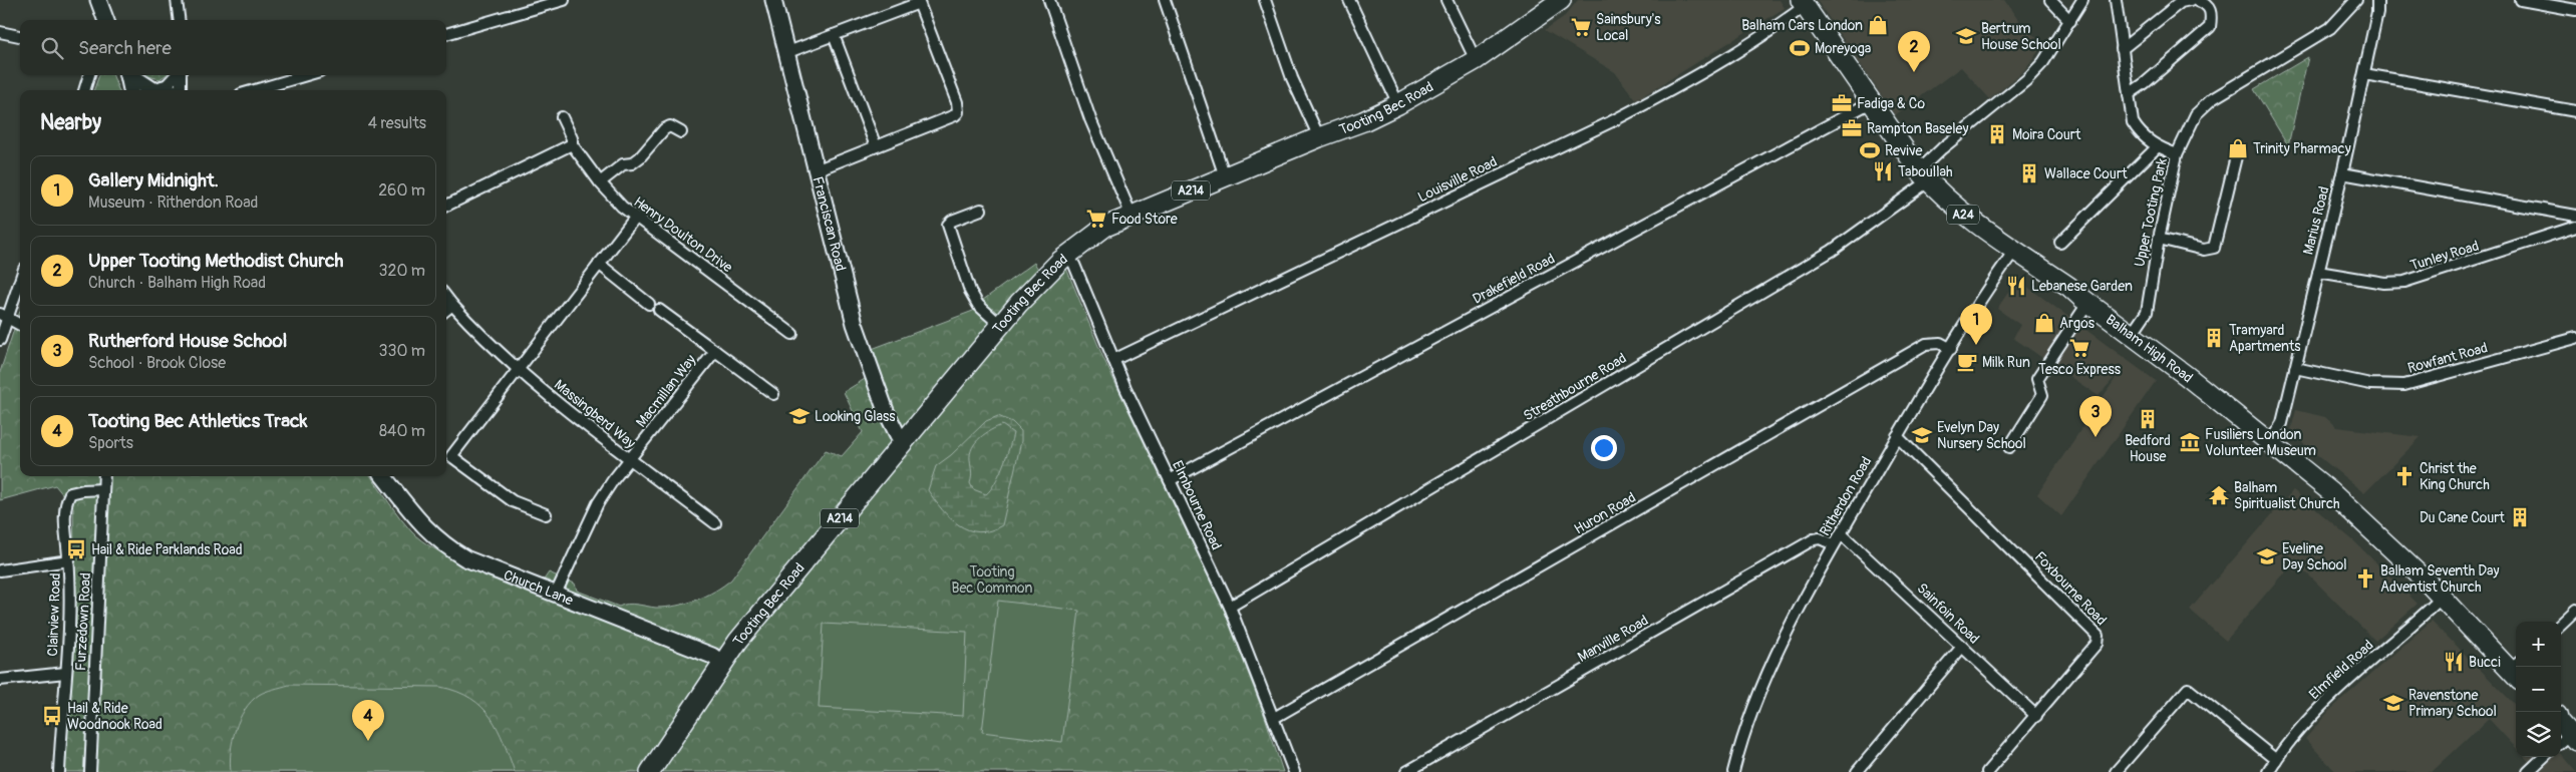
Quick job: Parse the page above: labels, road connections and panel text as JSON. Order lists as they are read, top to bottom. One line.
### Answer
{"streets":{"highway":["Tooting Bec Road","A214","A24","Balham High Road"],"main road":["Franciscan Road","Church Lane"],"street":["Louisville Road","Upper Tooting Park","Marius Road","Henry Doulton Drive","Tunley Road","Drakefield Road","Rowfant Road","Streathbourne Road","Macmillan Way","Massingberd Way","Ritherdon Road","Elmbourne Road","Huron Road","Foxbourne Road","Sainfoin Road","Clairview Road","Furzedown Road","Manville Road","Elmfield Road"]},"crossings":[["Tooting Bec Road","Franciscan Road"],["Tooting Bec Road","Elmbourne Road"],["Tooting Bec Road","Church Lane"],["Louisville Road","Balham High Road"],["Louisville Road","Elmbourne Road"],["Upper Tooting Park","Balham High Road"],["Marius Road","Tunley Road"],["Marius Road","Balham High Road"],["Marius Road","Rowfant Road"],["Drakefield Road","Balham High Road"],["Drakefield Road","Elmbourne Road"],["Balham High Road","Streathbourne Road"],["Balham High Road","Ritherdon Road"],["Balham High Road","Elmfield Road"],["Streathbourne Road","Elmbourne Road"],["Macmillan Way","Massingberd Way"],["Massingberd Way","Church Lane"],["Ritherdon Road","Huron Road"],["Ritherdon Road","Foxbourne Road"],["Ritherdon Road","Sainfoin Road"],["Ritherdon Road","Manville Road"],["Elmbourne Road","Huron Road"],["Foxbourne Road","Sainfoin Road"],["Clairview Road","Furzedown Road"]],"parks":["Tooting Bec Common"],"places":{"shop":["Balham Cars London","Trinity Pharmacy","Argos"],"supermarket":["Sainsbury's Local","Food Store","Tesco Express"],"school or university":["Bertrum House School","Looking Glass","Evelyn Day Nursery School","Eveline Day School","Ravenstone Primary School"],"sports":["Moreyoga","Revive"],"office":["Fadiga & Co","Rampton Baseley"],"building":["Moira Court","Wallace Court","Tramyard Apartments","Bedford House","Du Cane Court"],"restaurant":["Taboullah","Lebanese Garden","Bucci"],"cafe":["Milk Run"],"museum":["Fusiliers London Volunteer Museum"],"church":["Christ the King Church","Balham Seventh Day Adventist Church"],"temple":["Balham Spiritualist Church"],"bus stop":["Hail & Ride Parklands Road","Hail & Ride Woodnook Road"]},"page":{"search":"Search here","pins":["2","1","3","4"],"heading":["Nearby","4 results"],"list":[{"mark":"1","name":"Gallery Midnight.","note":"Museum · Ritherdon Road","value":"260 m"},{"mark":"2","name":"Upper Tooting Methodist Church","note":"Church · Balham High Road","value":"320 m"},{"mark":"3","name":"Rutherford House School","note":"School · Brook Close","value":"330 m"},{"mark":"4","name":"Tooting Bec Athletics Track","note":"Sports","value":"840 m"}],"map_buttons":["+","−"]}}
